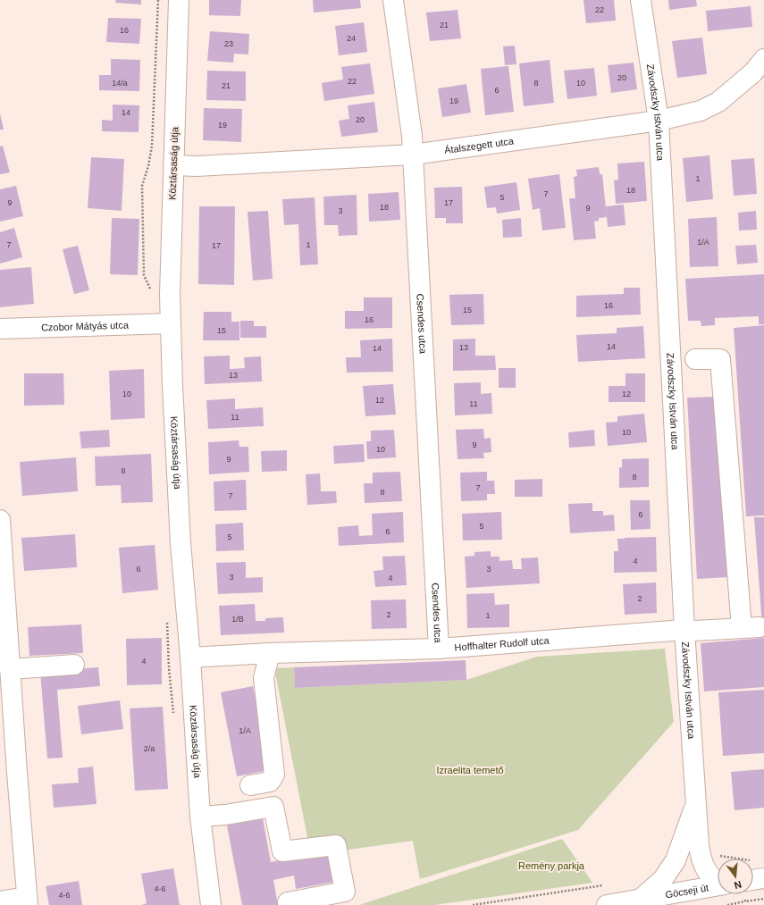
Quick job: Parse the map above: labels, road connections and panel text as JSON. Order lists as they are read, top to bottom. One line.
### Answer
{"streets":{"street":["Závodszky István utca","Átalszegett utca","Köztársaság útja","Csendes utca","Czobor Mátyás utca","Hoffhalter Rudolf utca","Göcseji út"]},"crossings":[["Závodszky István utca","Átalszegett utca"],["Závodszky István utca","Hoffhalter Rudolf utca"],["Závodszky István utca","Göcseji út"],["Átalszegett utca","Köztársaság útja"],["Átalszegett utca","Csendes utca"],["Köztársaság útja","Czobor Mátyás utca"],["Köztársaság útja","Hoffhalter Rudolf utca"],["Csendes utca","Hoffhalter Rudolf utca"]],"parks":["Izraelita temető","Remény parkja"],"house_numbers":["22","21","16","24","23","20","22","14/a","8","10","21","6","19","14","20","19","1","18","7","5","9","17","18","9","3","1/A","7","1","17","16","15","16","15","14","13","14","13","10","12","12","11","11","10","9","10","9","8","8","7","8","7","6","5","6","5","4","6","3","3","4","2","2","1","1/B","4","1/A","2/a","4-6","4-6"],"north":"bottom"}
